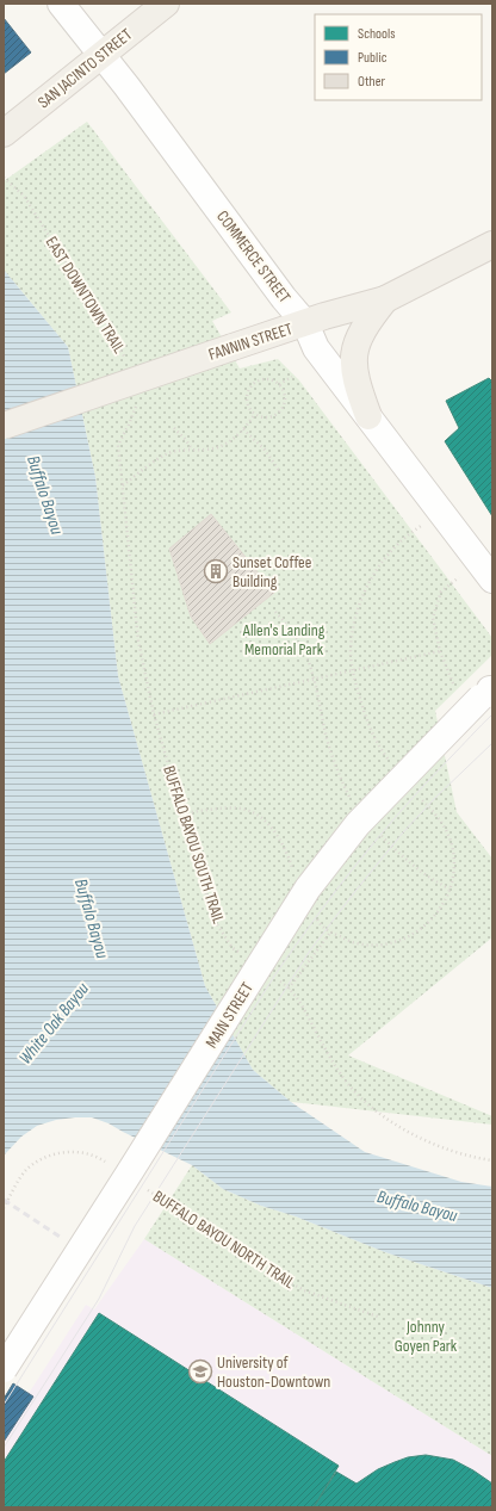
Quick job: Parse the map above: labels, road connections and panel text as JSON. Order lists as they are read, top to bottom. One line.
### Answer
{"streets":{"main road":["SAN JACINTO STREET","COMMERCE STREET","FANNIN STREET","MAIN STREET"],"path":["EAST DOWNTOWN TRAIL","BUFFALO BAYOU SOUTH TRAIL","BUFFALO BAYOU NORTH TRAIL"]},"crossings":[["SAN JACINTO STREET","COMMERCE STREET"],["COMMERCE STREET","FANNIN STREET"]],"water":["Buffalo Bayou","White Oak Bayou"],"parks":["Allen's Landing Memorial Park","Johnny Goyen Park"],"places":{"building":["Sunset Coffee Building"],"school or university":["University of Houston-Downtown"]},"legend":["Schools","Public","Other"]}
